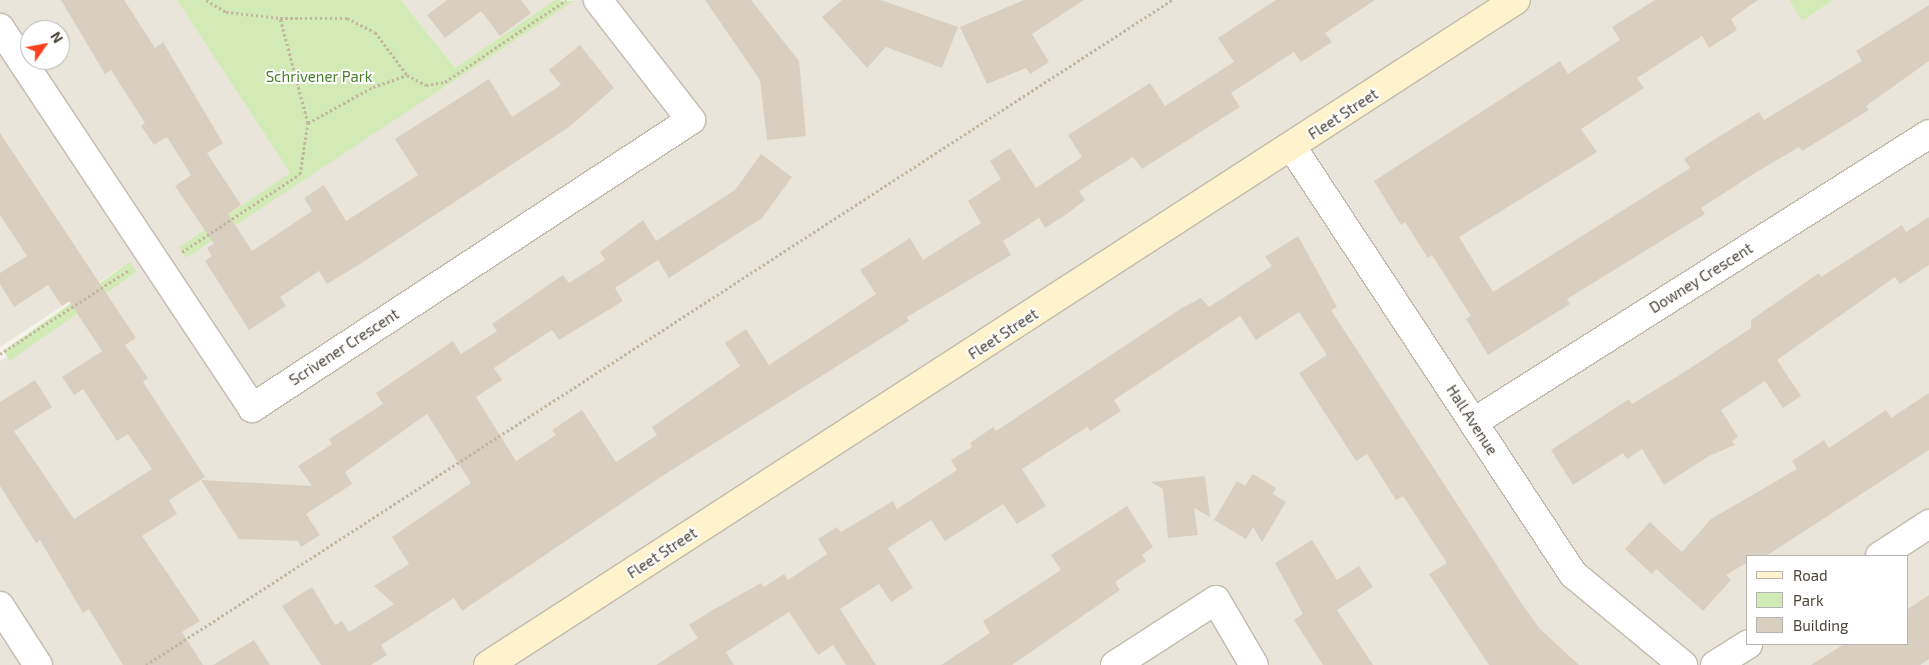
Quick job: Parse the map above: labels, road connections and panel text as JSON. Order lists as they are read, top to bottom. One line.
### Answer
{"streets":{"street":["Fleet Street","Downey Crescent","Scrivener Crescent","Hall Avenue"]},"crossings":[["Fleet Street","Hall Avenue"],["Downey Crescent","Hall Avenue"]],"parks":["Schrivener Park"],"legend":["Road","Park","Building"],"north":"top right"}
